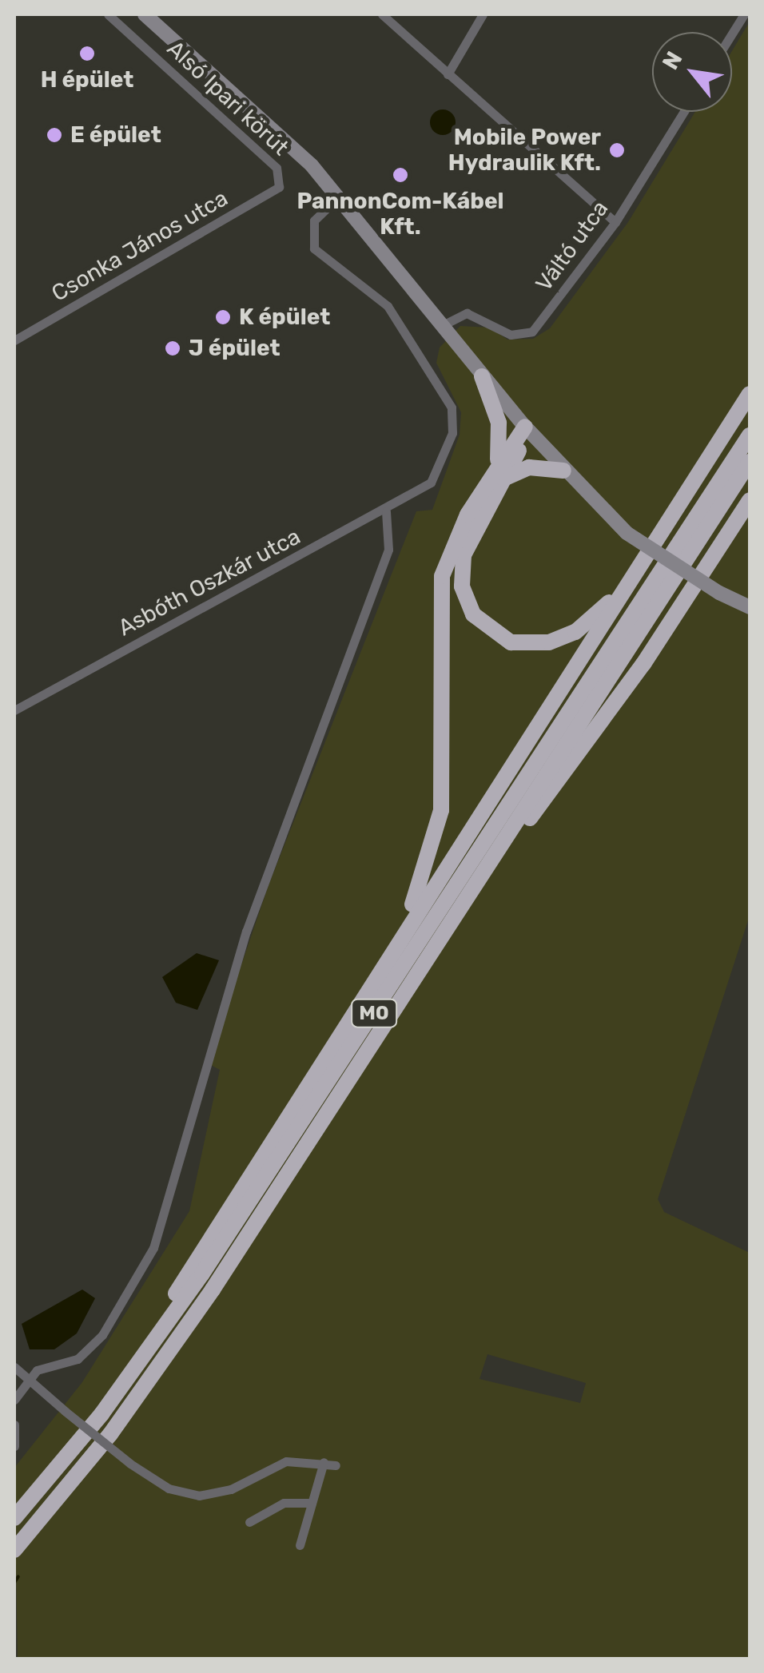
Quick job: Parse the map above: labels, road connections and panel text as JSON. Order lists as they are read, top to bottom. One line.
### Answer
{"streets":{"highway":["M0"],"street":["Alsó Ipari körút","Csonka János utca","Váltó utca","Asbóth Oszkár utca"]},"crossings":[["Alsó Ipari körút","Csonka János utca"]],"places":["H épület","E épület","Mobile Power Hydraulik Kft.","PannonCom-Kábel Kft.","K épület","J épület"],"north":"top left"}
